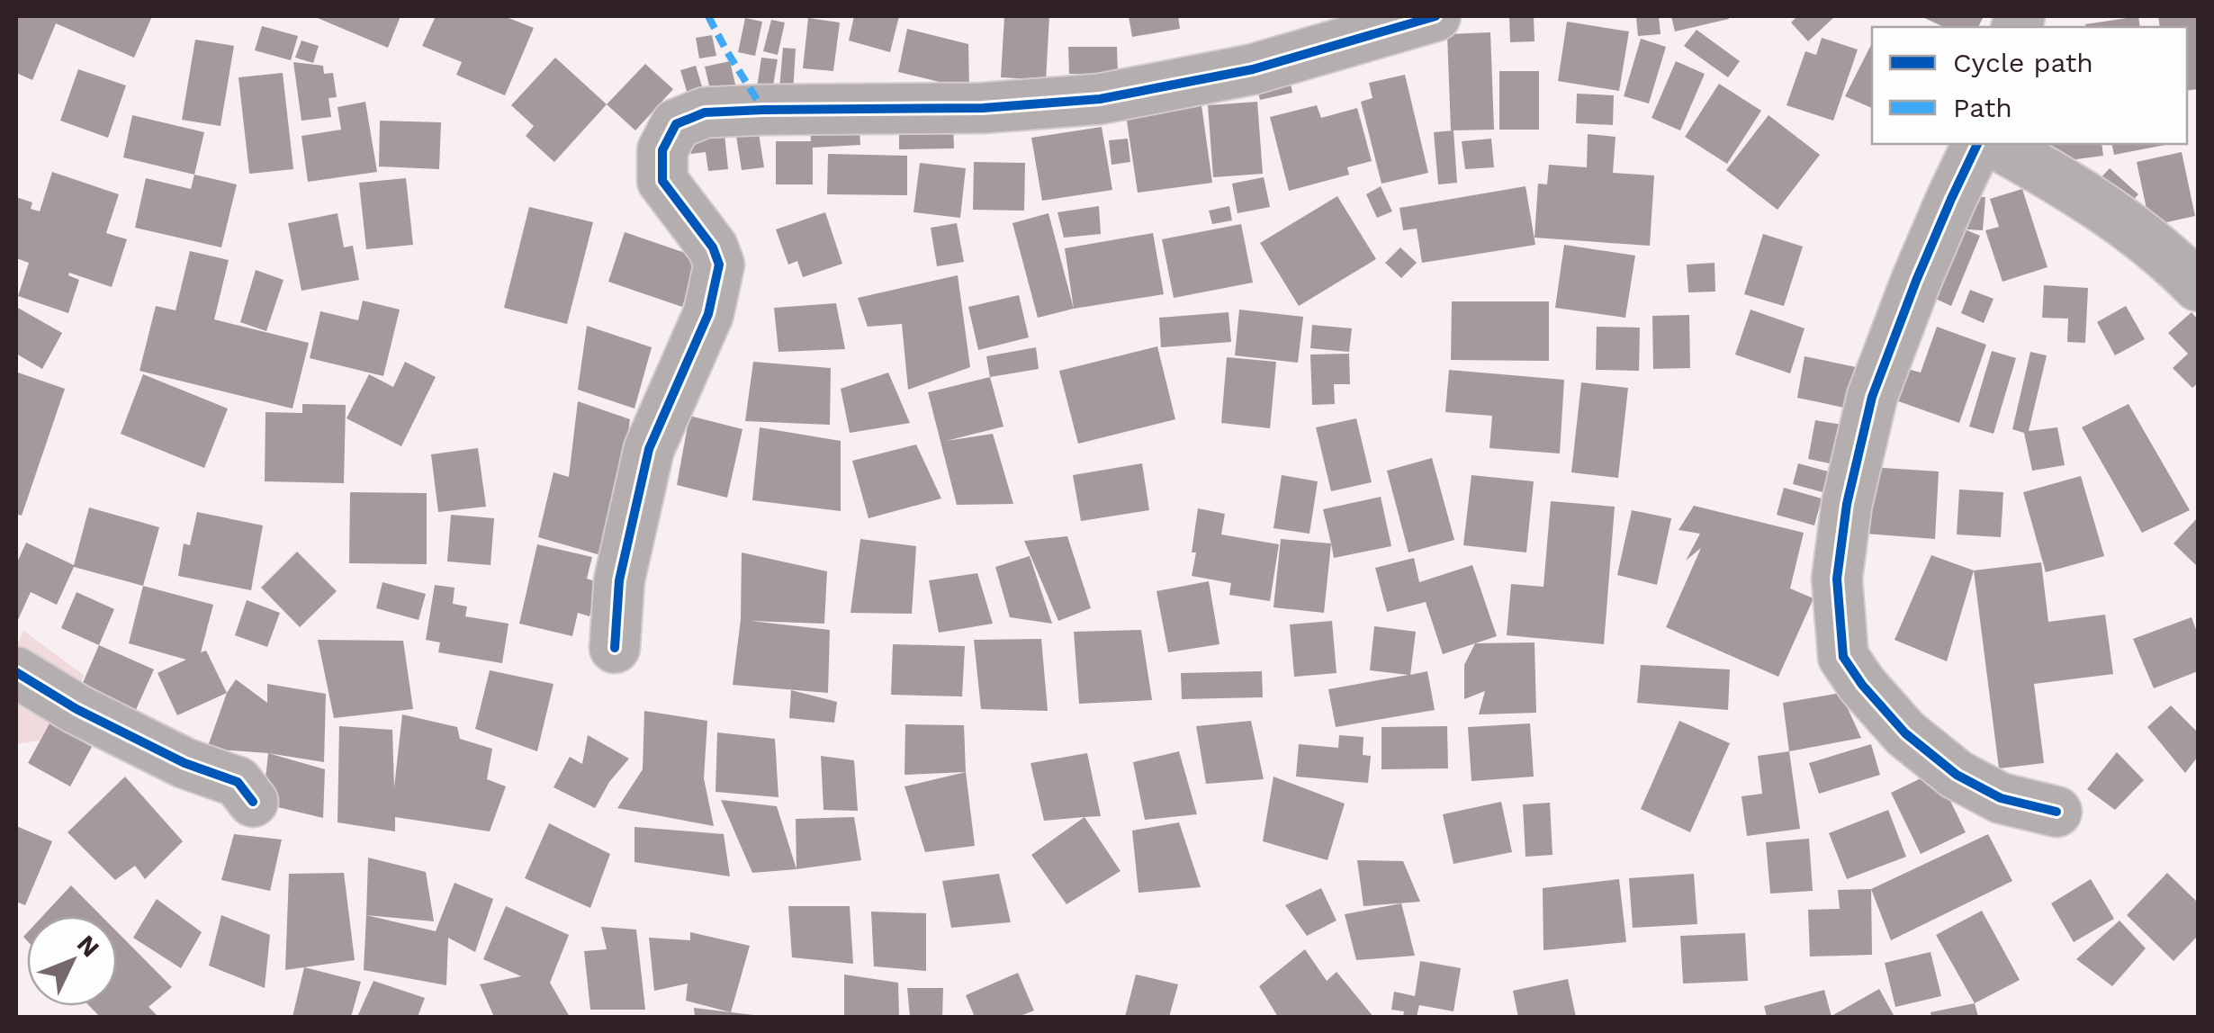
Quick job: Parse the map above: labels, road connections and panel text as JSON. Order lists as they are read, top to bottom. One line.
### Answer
{"legend":["Cycle path","Path"],"north":"top right"}
